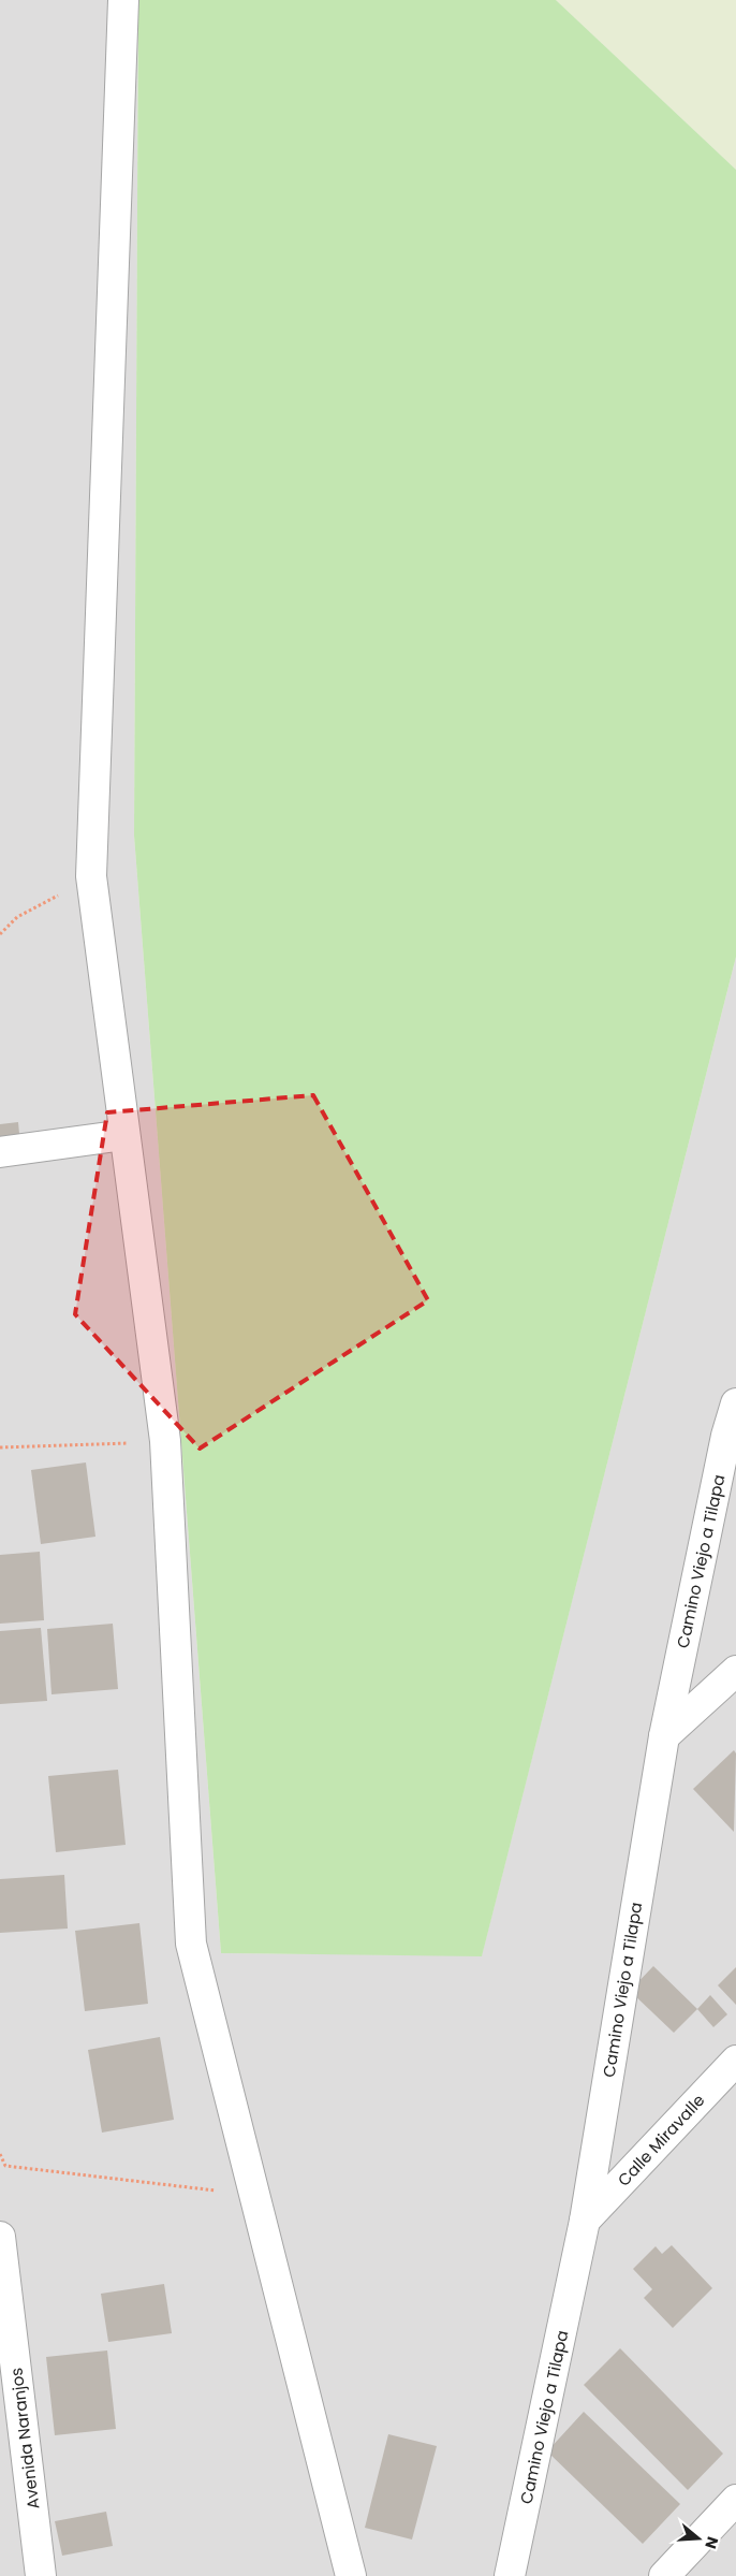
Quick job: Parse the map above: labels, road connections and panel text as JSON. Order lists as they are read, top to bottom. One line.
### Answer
{"streets":{"street":["Camino Viejo a Tilapa","Calle Miravalle","Avenida Naranjos"]},"crossings":[["Camino Viejo a Tilapa","Calle Miravalle"]],"north":"right"}
